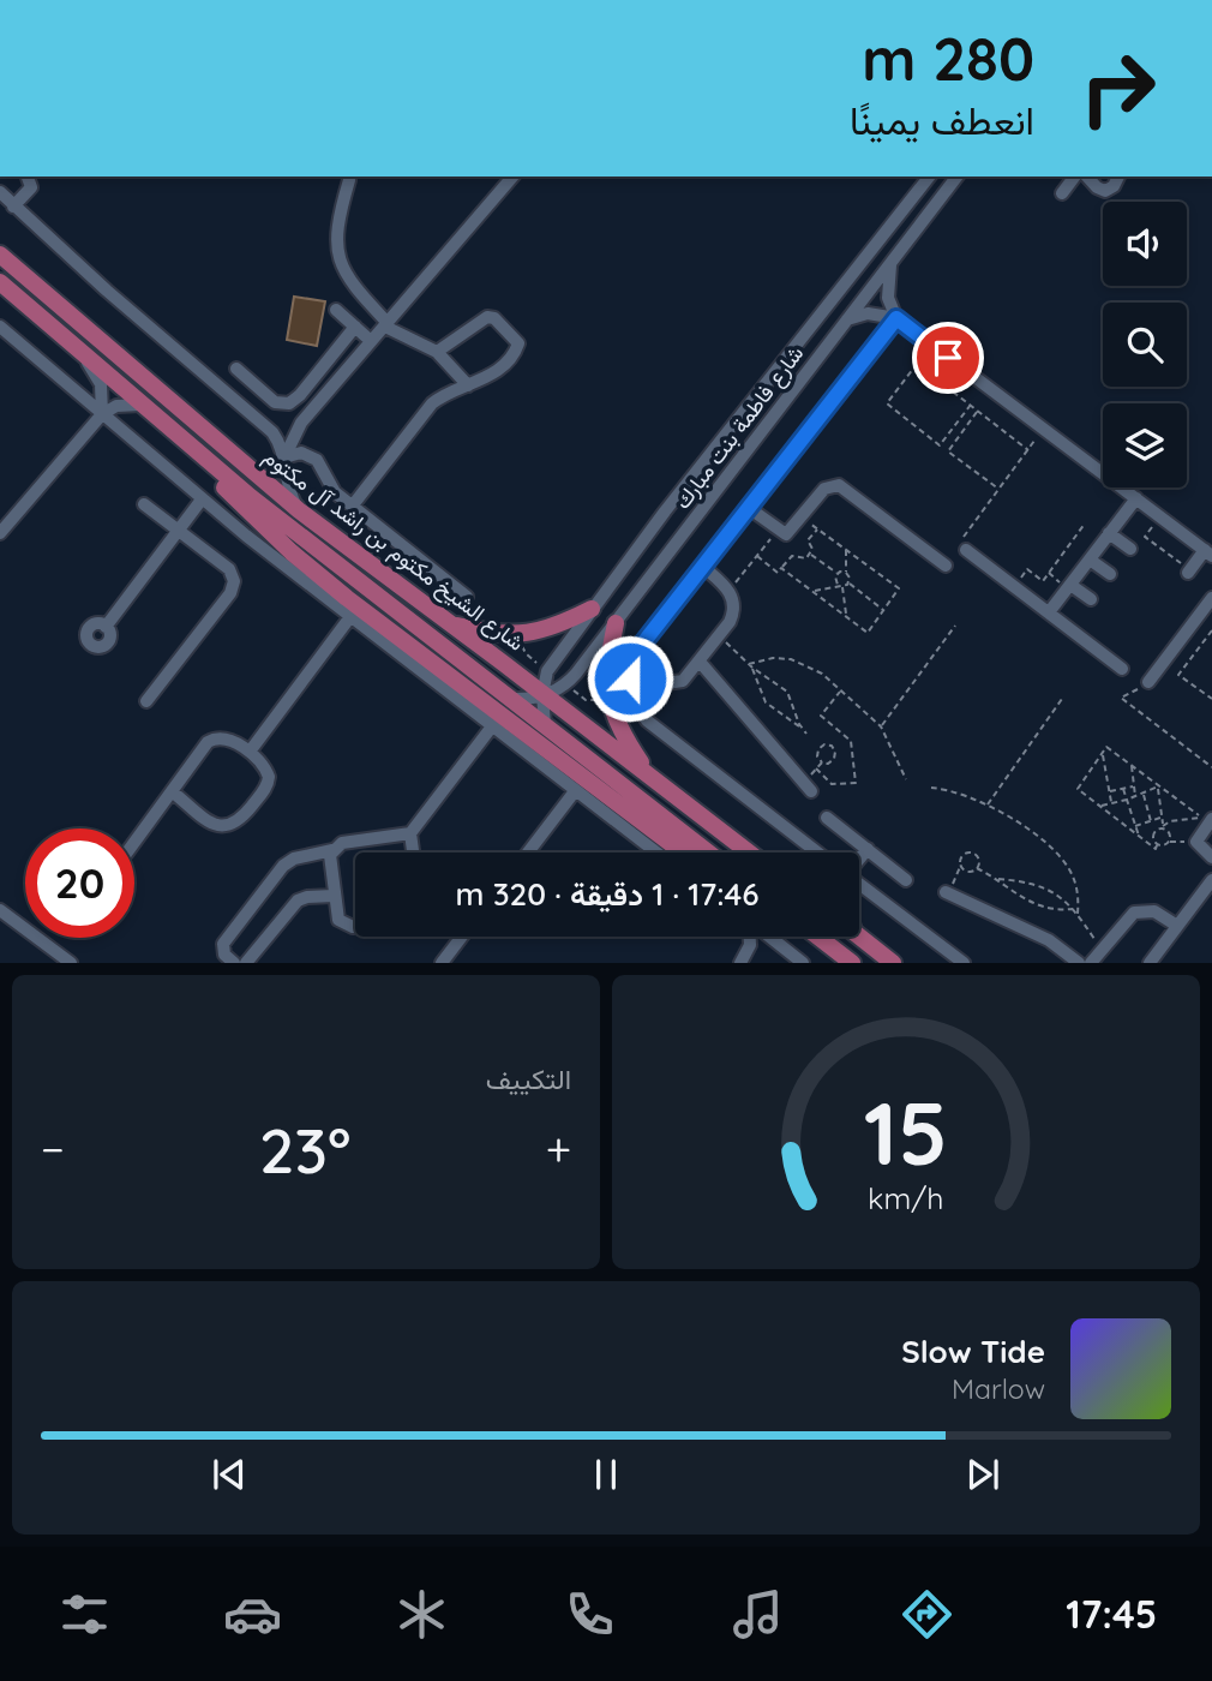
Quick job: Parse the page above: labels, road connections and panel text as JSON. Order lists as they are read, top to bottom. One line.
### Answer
{"streets":{"main road":["شارع الشيخ مكتوم بن راشد آل مكتوم"],"street":["شارع فاطمة بنت مبارك"]},"crossings":[["شارع فاطمة بنت مبارك","شارع الشيخ مكتوم بن راشد آل مكتوم"]],"page":{"turn":["280 m","انعطف يمينًا"],"limit":"20","trip":"17:46 · 1 دقيقة · 320 m","tile":"التكييف","heat":["−","23°","+"],"song":["Slow Tide","Marlow"],"tabs":"17:45","gauge":["15","km/h"]}}
